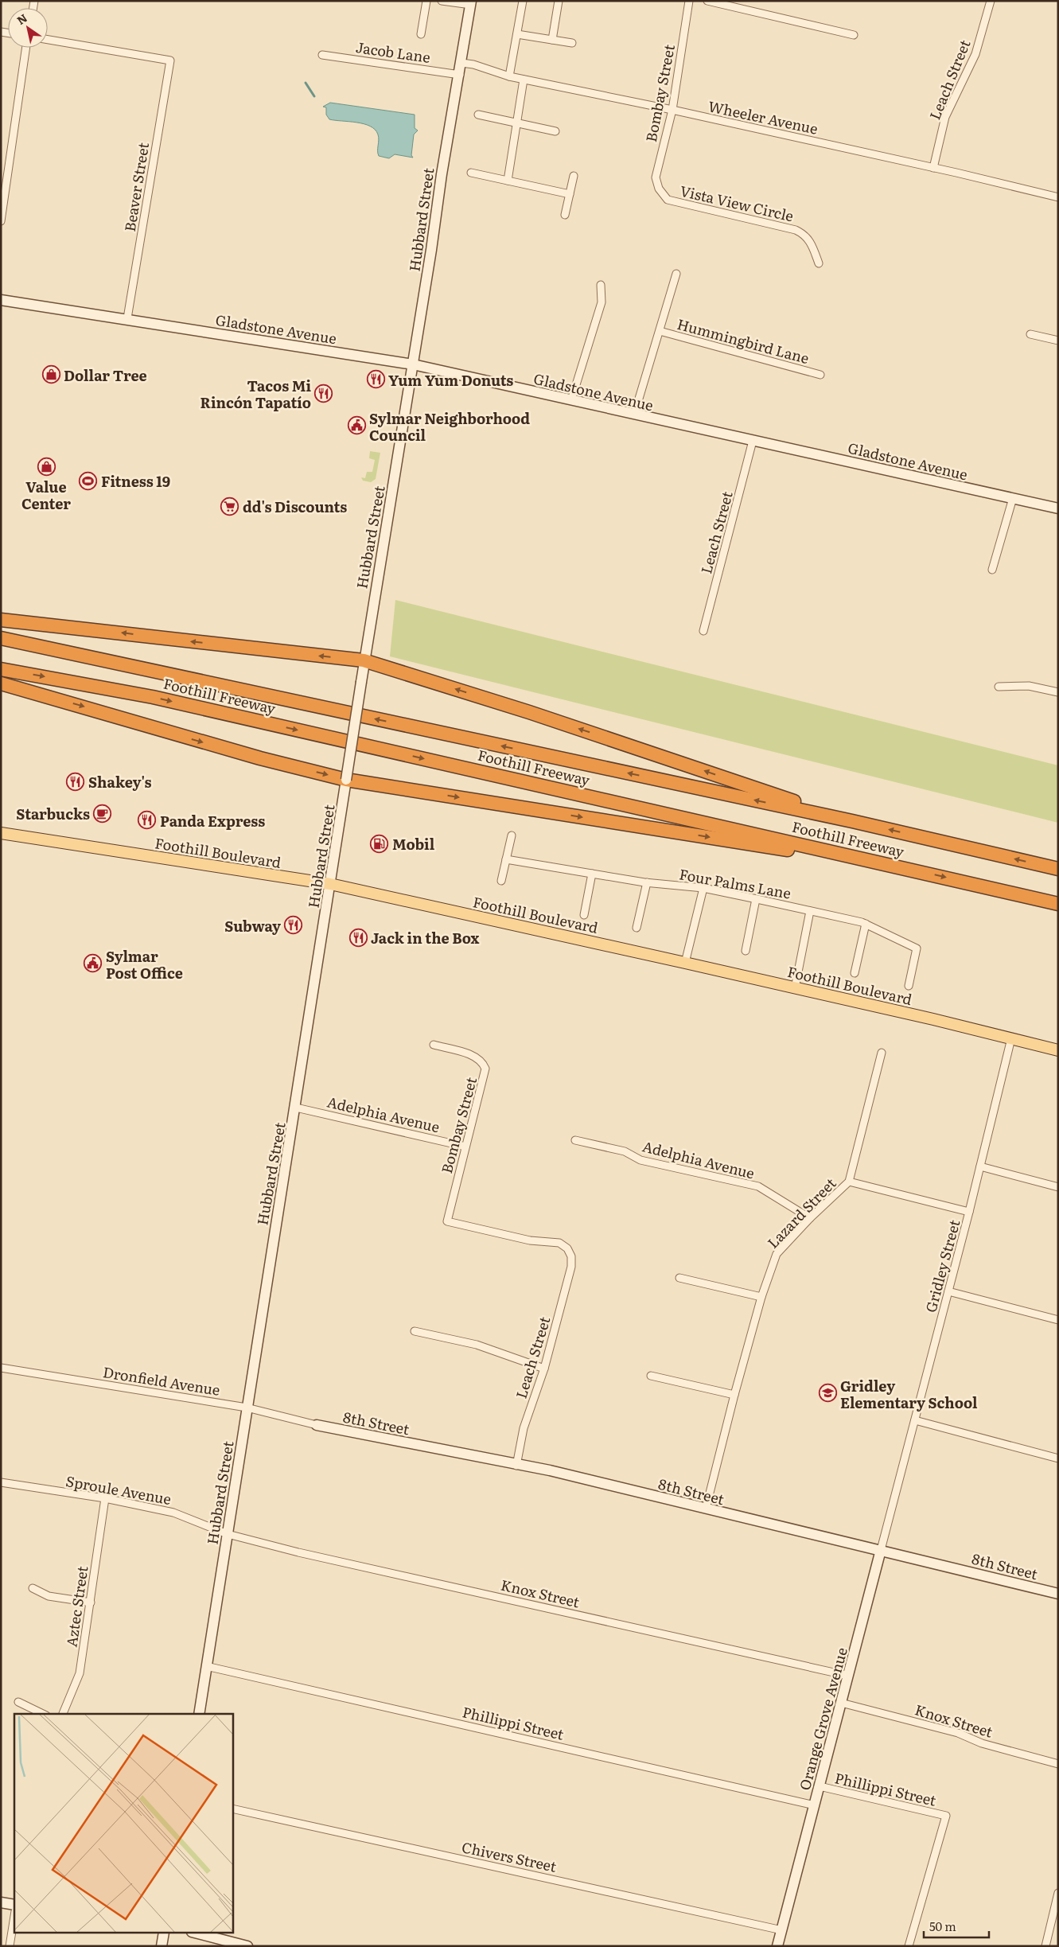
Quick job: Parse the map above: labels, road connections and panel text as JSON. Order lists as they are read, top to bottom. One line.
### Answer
{"streets":{"highway":["Foothill Freeway"],"main road":["Foothill Boulevard"],"street":["Jacob Lane","Leach Street","Bombay Street","Wheeler Avenue","Beaver Street","Vista View Circle","Hubbard Street","Gladstone Avenue","Hummingbird Lane","Four Palms Lane","Adelphia Avenue","Lazard Street","Gridley Street","Dronfield Avenue","8th Street","Sproule Avenue","Knox Street","Aztec Street","Orange Grove Avenue","Phillippi Street","Chivers Street"]},"crossings":[["Jacob Lane","Hubbard Street"],["Leach Street","Bombay Street"],["Leach Street","Wheeler Avenue"],["Leach Street","Gladstone Avenue"],["Leach Street","8th Street"],["Bombay Street","Wheeler Avenue"],["Bombay Street","Vista View Circle"],["Bombay Street","Adelphia Avenue"],["Wheeler Avenue","Hubbard Street"],["Beaver Street","Gladstone Avenue"],["Hubbard Street","Gladstone Avenue"],["Hubbard Street","Foothill Boulevard"],["Hubbard Street","Adelphia Avenue"],["Hubbard Street","Dronfield Avenue"],["Hubbard Street","Sproule Avenue"],["Hubbard Street","Knox Street"],["Hubbard Street","Phillippi Street"],["Foothill Boulevard","Gridley Street"],["Adelphia Avenue","Lazard Street"],["Lazard Street","8th Street"],["Gridley Street","Orange Grove Avenue"],["Dronfield Avenue","8th Street"],["8th Street","Orange Grove Avenue"],["Sproule Avenue","Knox Street"],["Sproule Avenue","Aztec Street"],["Knox Street","Orange Grove Avenue"],["Orange Grove Avenue","Phillippi Street"],["Orange Grove Avenue","Chivers Street"]],"places":{"shop":["Dollar Tree","Value Center"],"restaurant":["Yum Yum Donuts","Tacos Mi Rincón Tapatío","Shakey's","Panda Express","Subway","Jack in the Box"],"public building":["Sylmar Neighborhood Council","Sylmar Post Office"],"sports":["Fitness 19"],"supermarket":["dd's Discounts"],"cafe":["Starbucks"],"fuel station":["Mobil"],"school or university":["Gridley Elementary School"]},"scale_bar":"50 m","north":"top left"}
